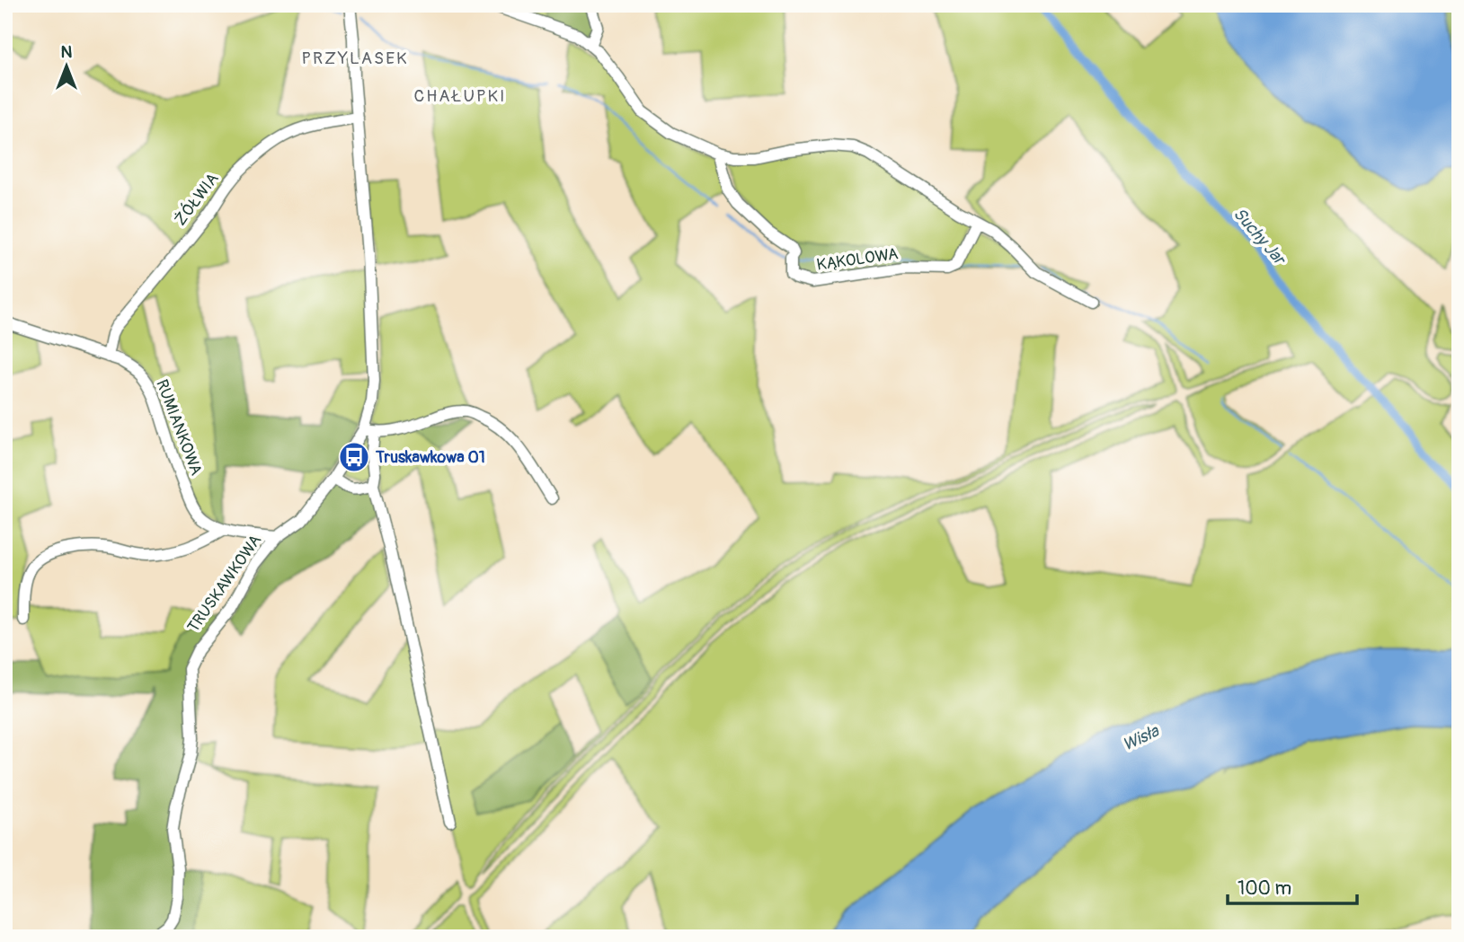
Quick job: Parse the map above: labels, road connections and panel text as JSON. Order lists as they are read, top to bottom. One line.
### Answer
{"streets":{"street":["ŻÓŁWIA","KĄKOLOWA","RUMIANKOWA","TRUSKAWKOWA"]},"crossings":[["ŻÓŁWIA","RUMIANKOWA"],["ŻÓŁWIA","TRUSKAWKOWA"],["RUMIANKOWA","TRUSKAWKOWA"]],"districts":["PRZYLASEK","CHAŁUPKI"],"water":["Suchy Jar","Wisła"],"places":{"bus stop":["Truskawkowa 01"]},"scale_bar":"100 m","north":"top"}
